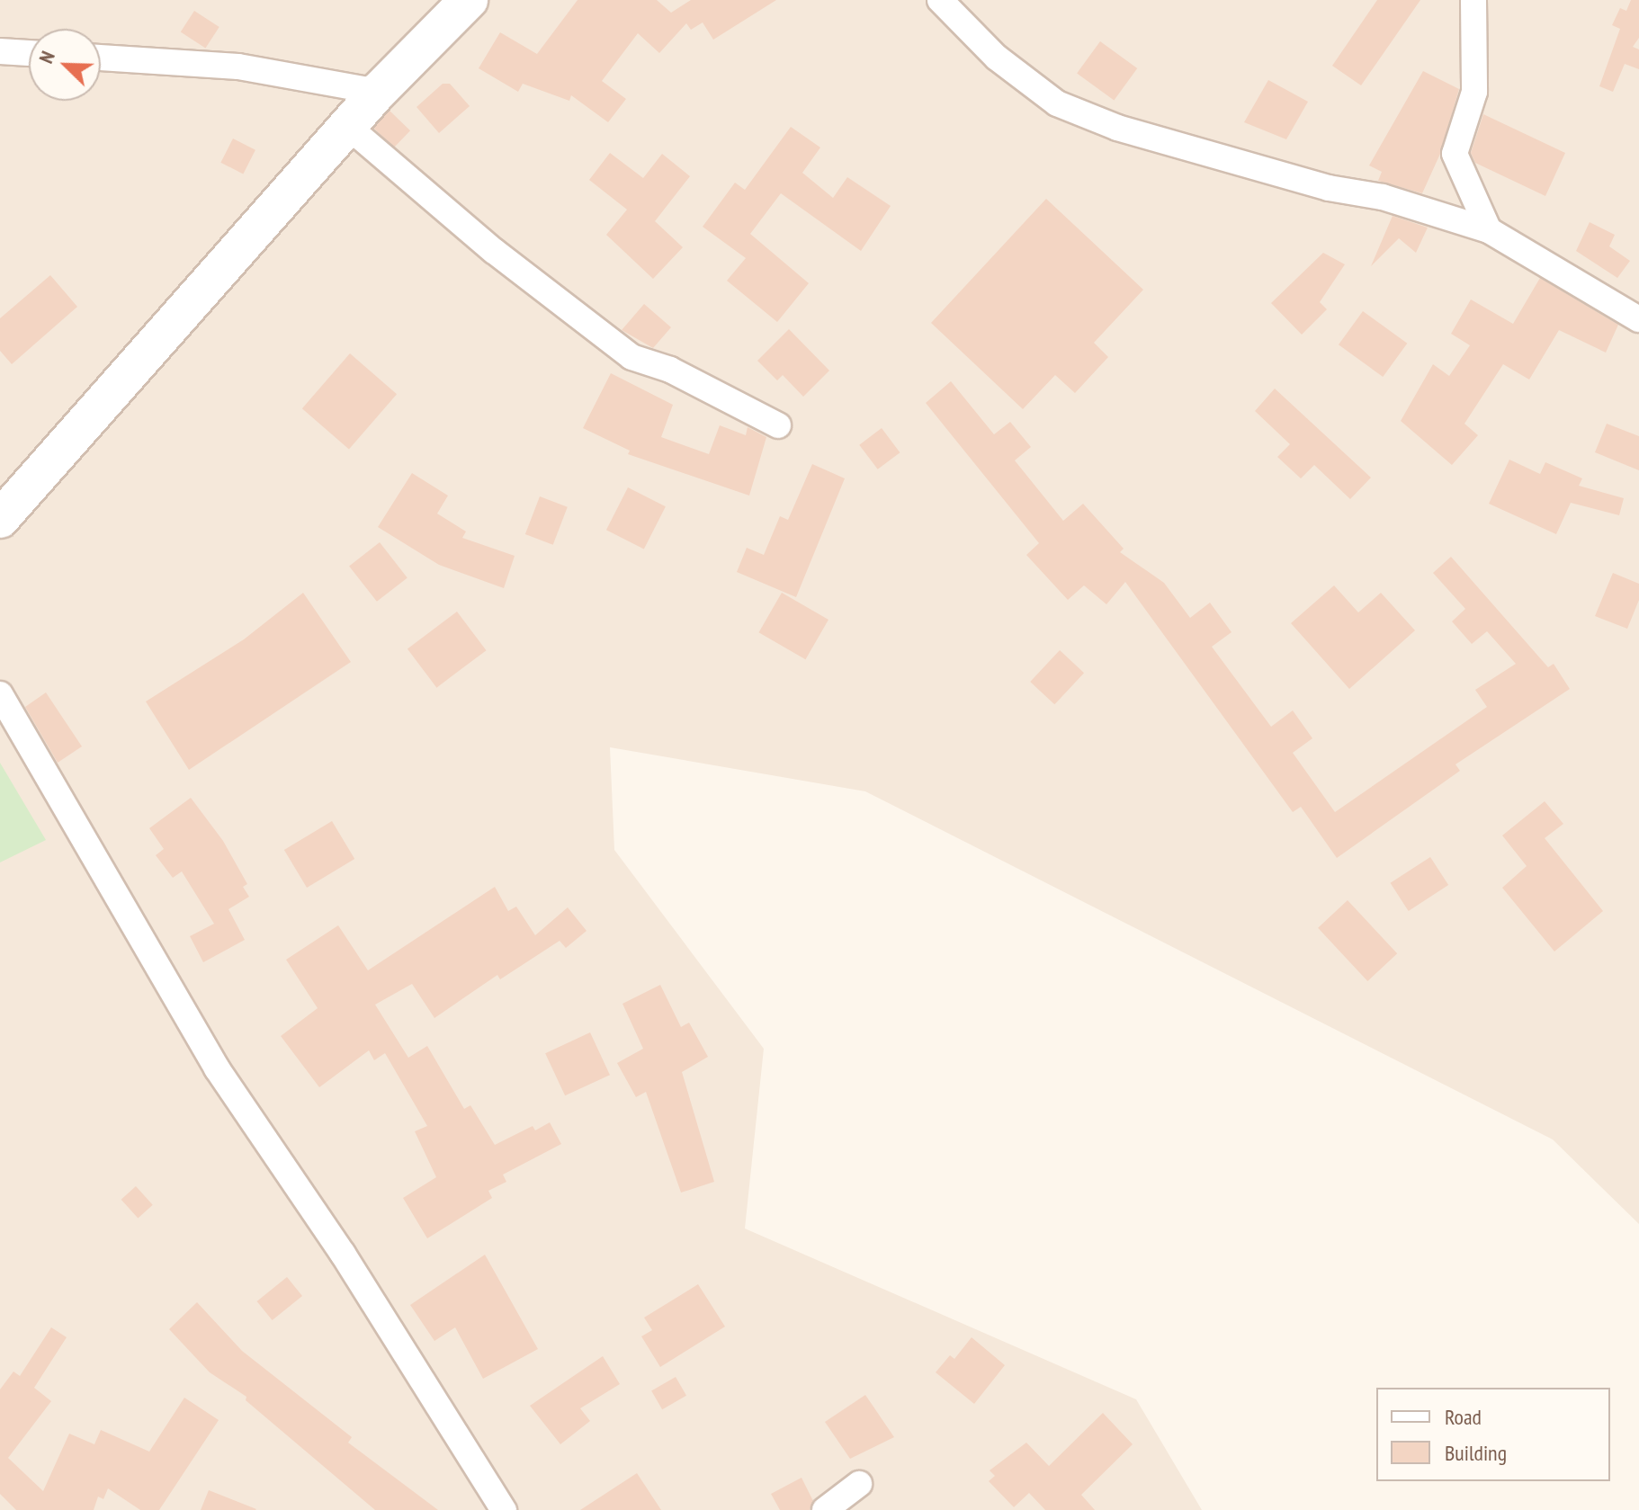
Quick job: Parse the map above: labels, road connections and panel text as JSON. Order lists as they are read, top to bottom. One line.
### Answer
{"legend":["Road","Building"],"north":"top left"}
